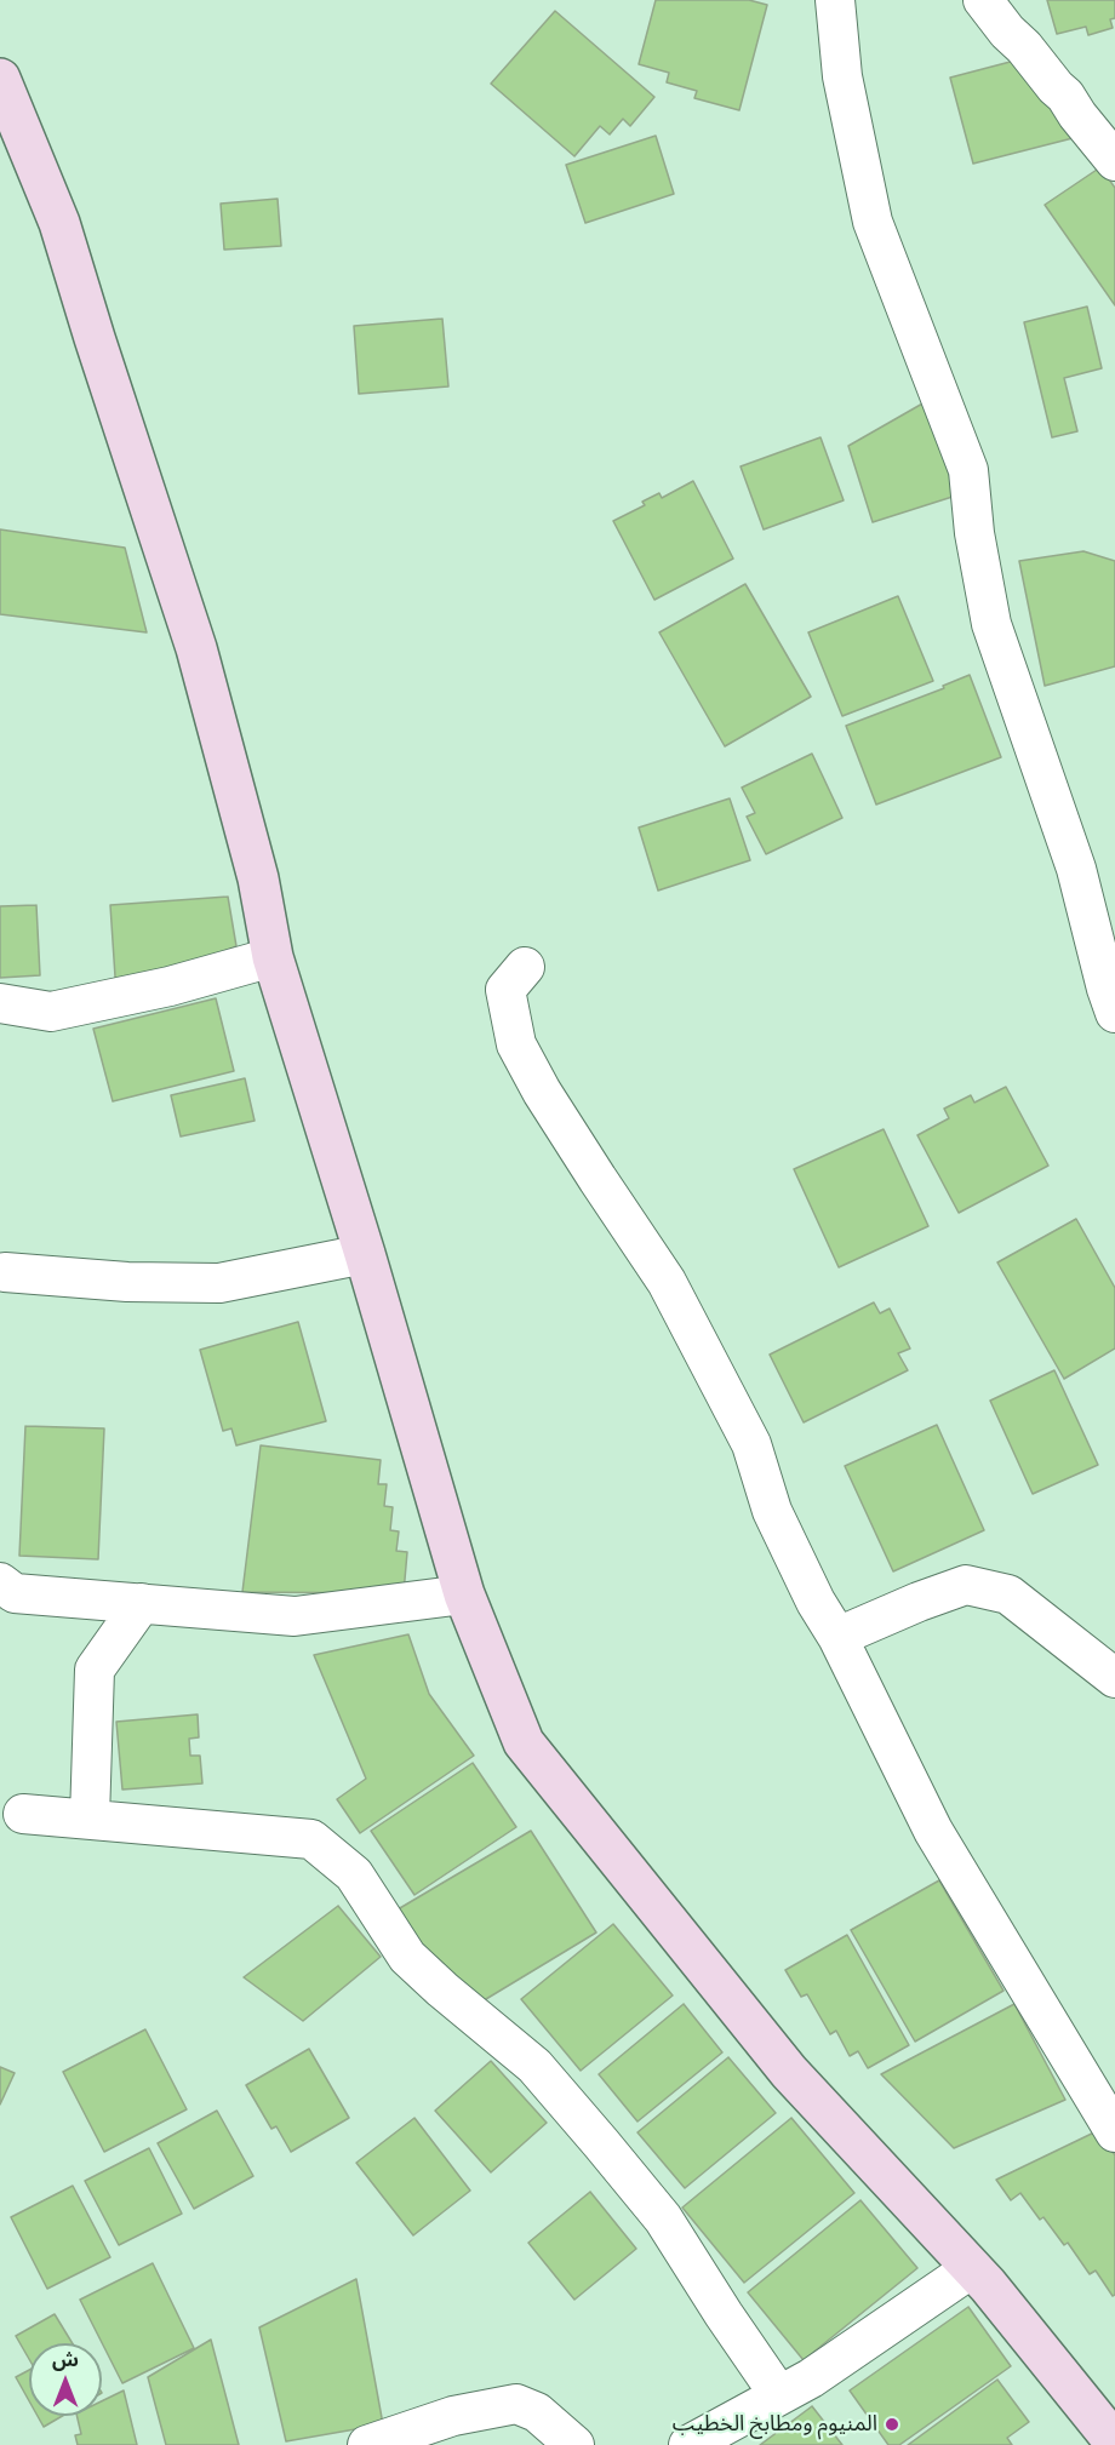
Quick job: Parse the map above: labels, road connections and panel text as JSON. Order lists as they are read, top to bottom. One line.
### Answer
{"places":["المنيوم ومطابخ الخطيب"],"north":"top"}
